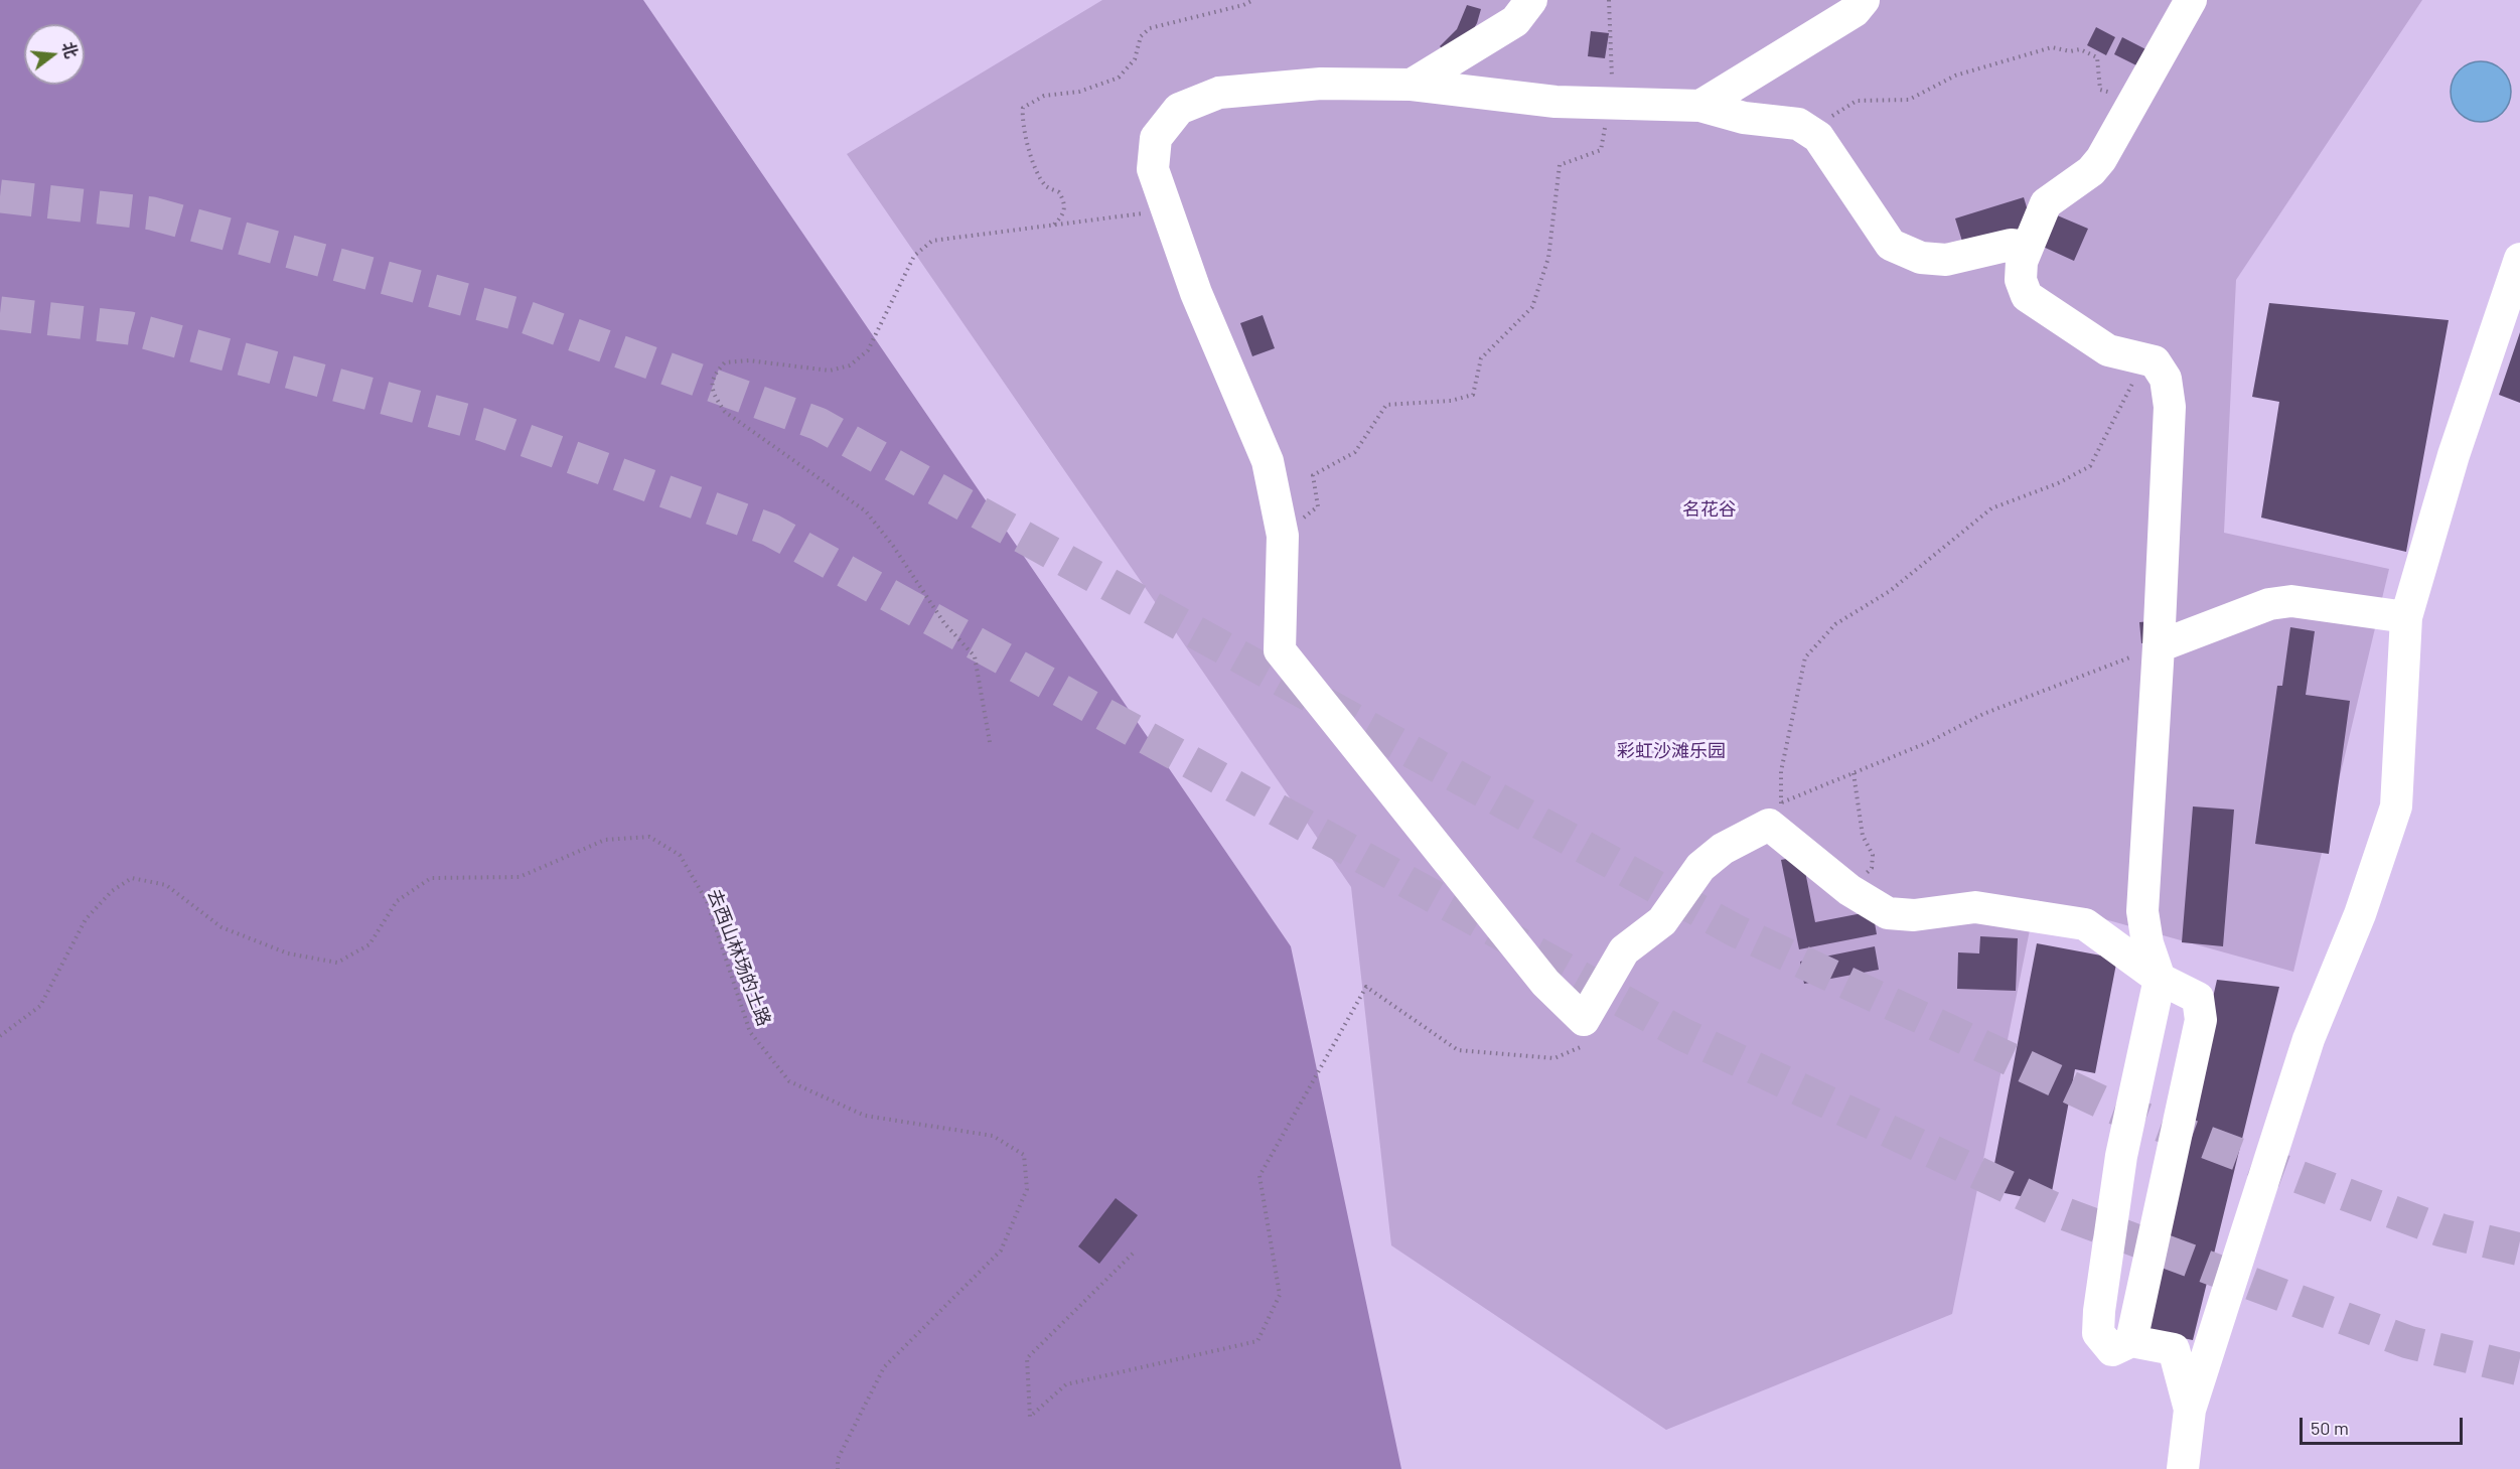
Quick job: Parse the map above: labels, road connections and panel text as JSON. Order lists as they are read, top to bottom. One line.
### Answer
{"streets":{"path":["去西山林场的土路"]},"parks":["名花谷","彩虹沙滩乐园"],"scale_bar":"50 m","north":"right"}
